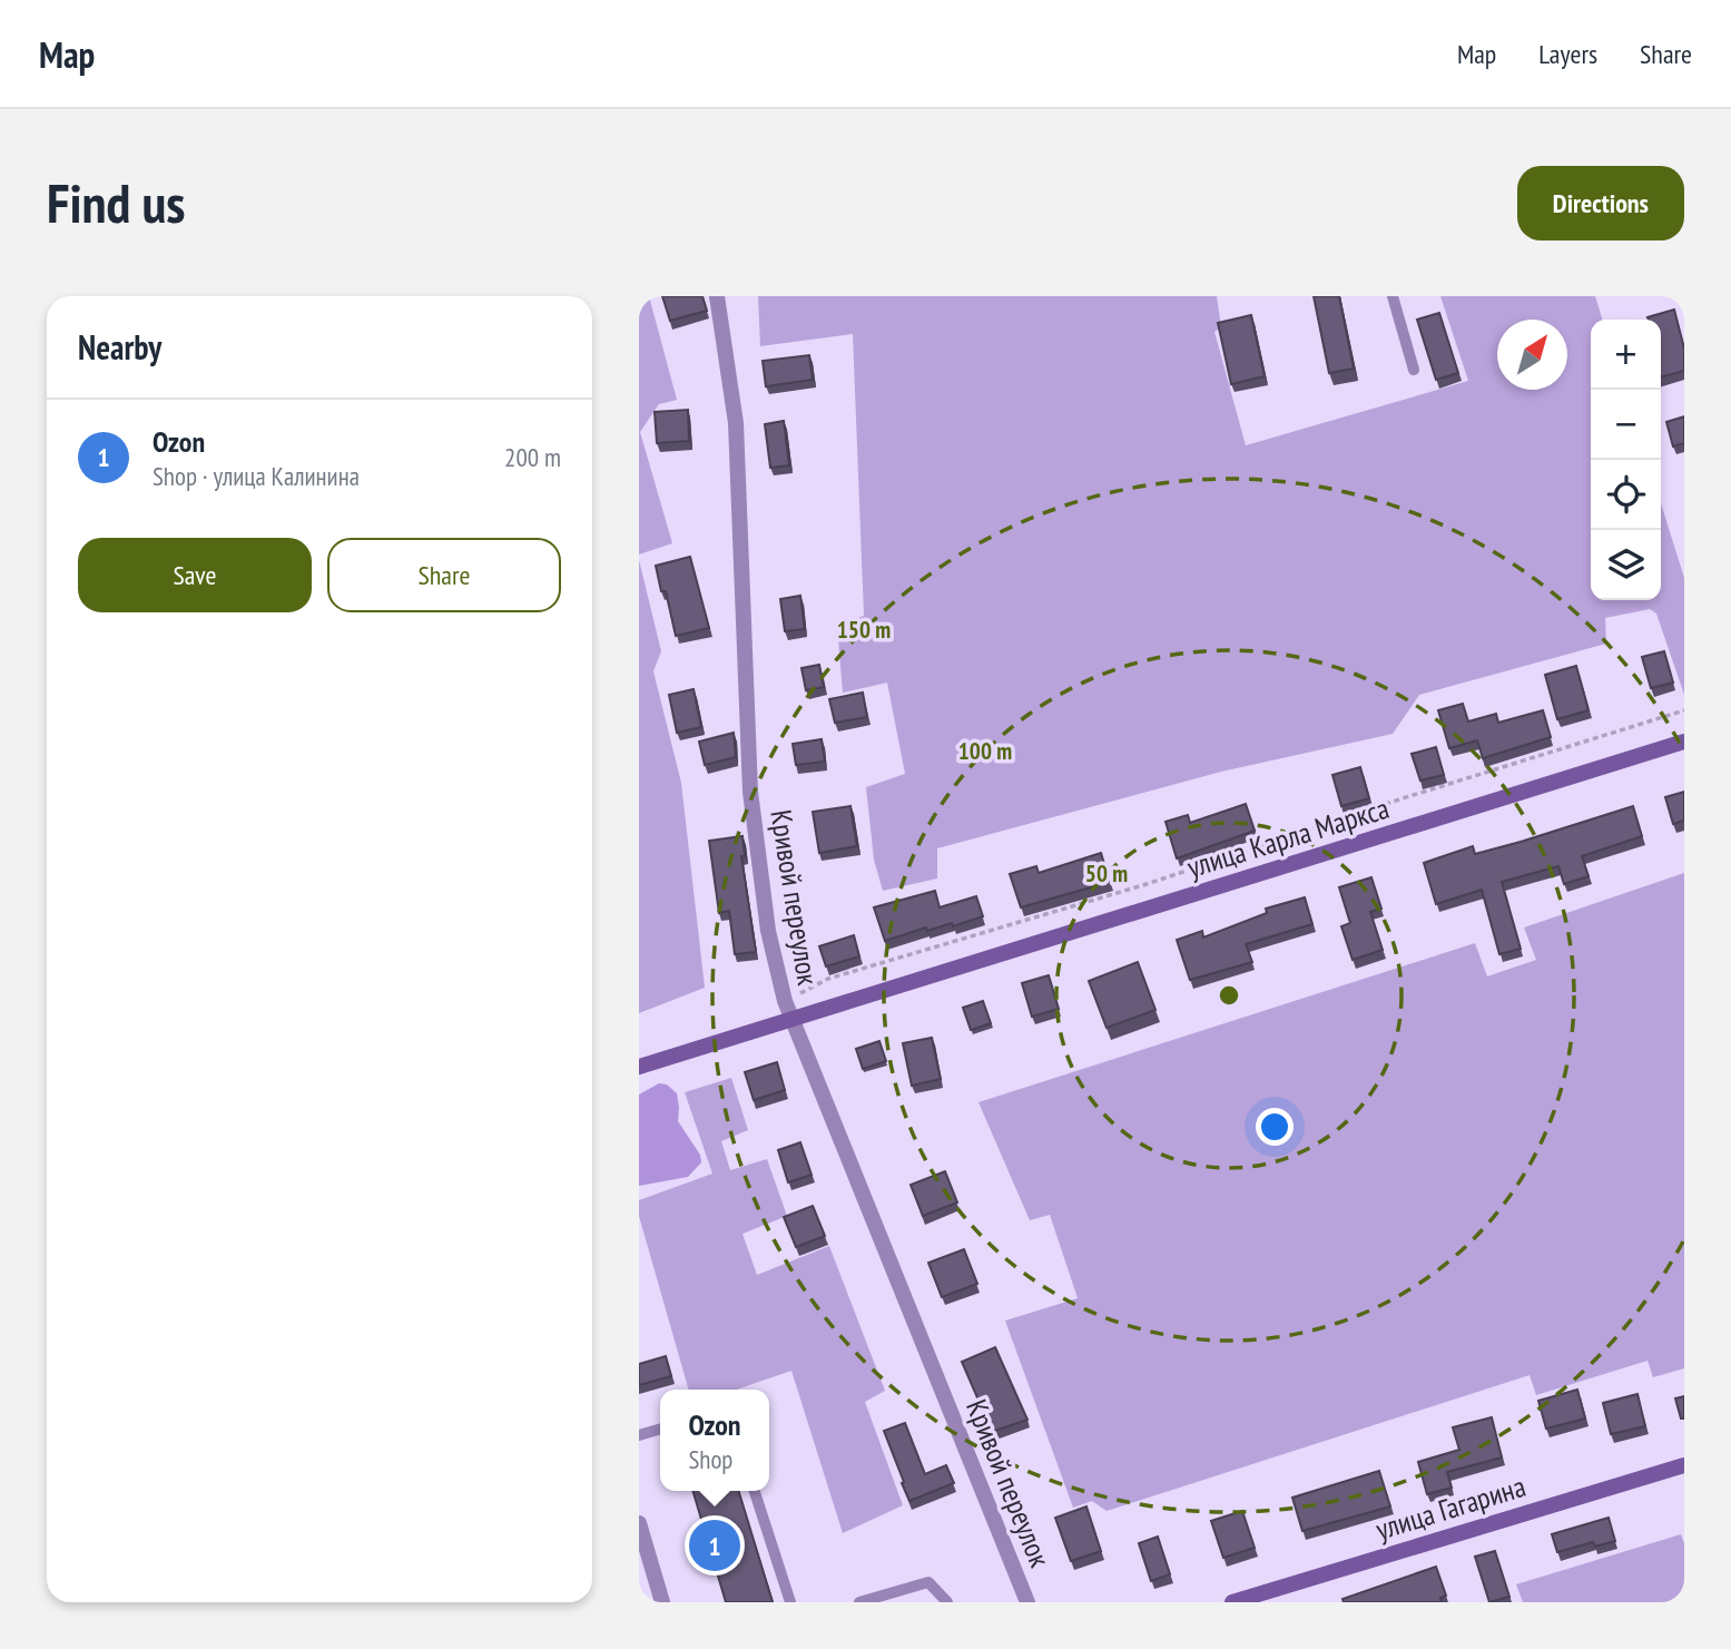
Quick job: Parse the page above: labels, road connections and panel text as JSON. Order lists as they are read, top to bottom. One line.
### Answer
{"streets":{"main road":["улица Карла Маркса","улица Гагарина"],"street":["Кривой переулок"]},"crossings":[["улица Карла Маркса","Кривой переулок"]],"north":"top right","page":{"header":"Map","nav":["Map","Layers","Share"],"buttons":["Directions",["Save","Share"]],"title":"Find us","heading":"Nearby","map_buttons":["+","−"],"list":[{"mark":"1","name":"Ozon","note":"Shop · улица Калинина","value":"200 m"}],"popup":["Ozon","Shop"],"pins":"1"},"rings":["150 m","100 m","50 m"]}
